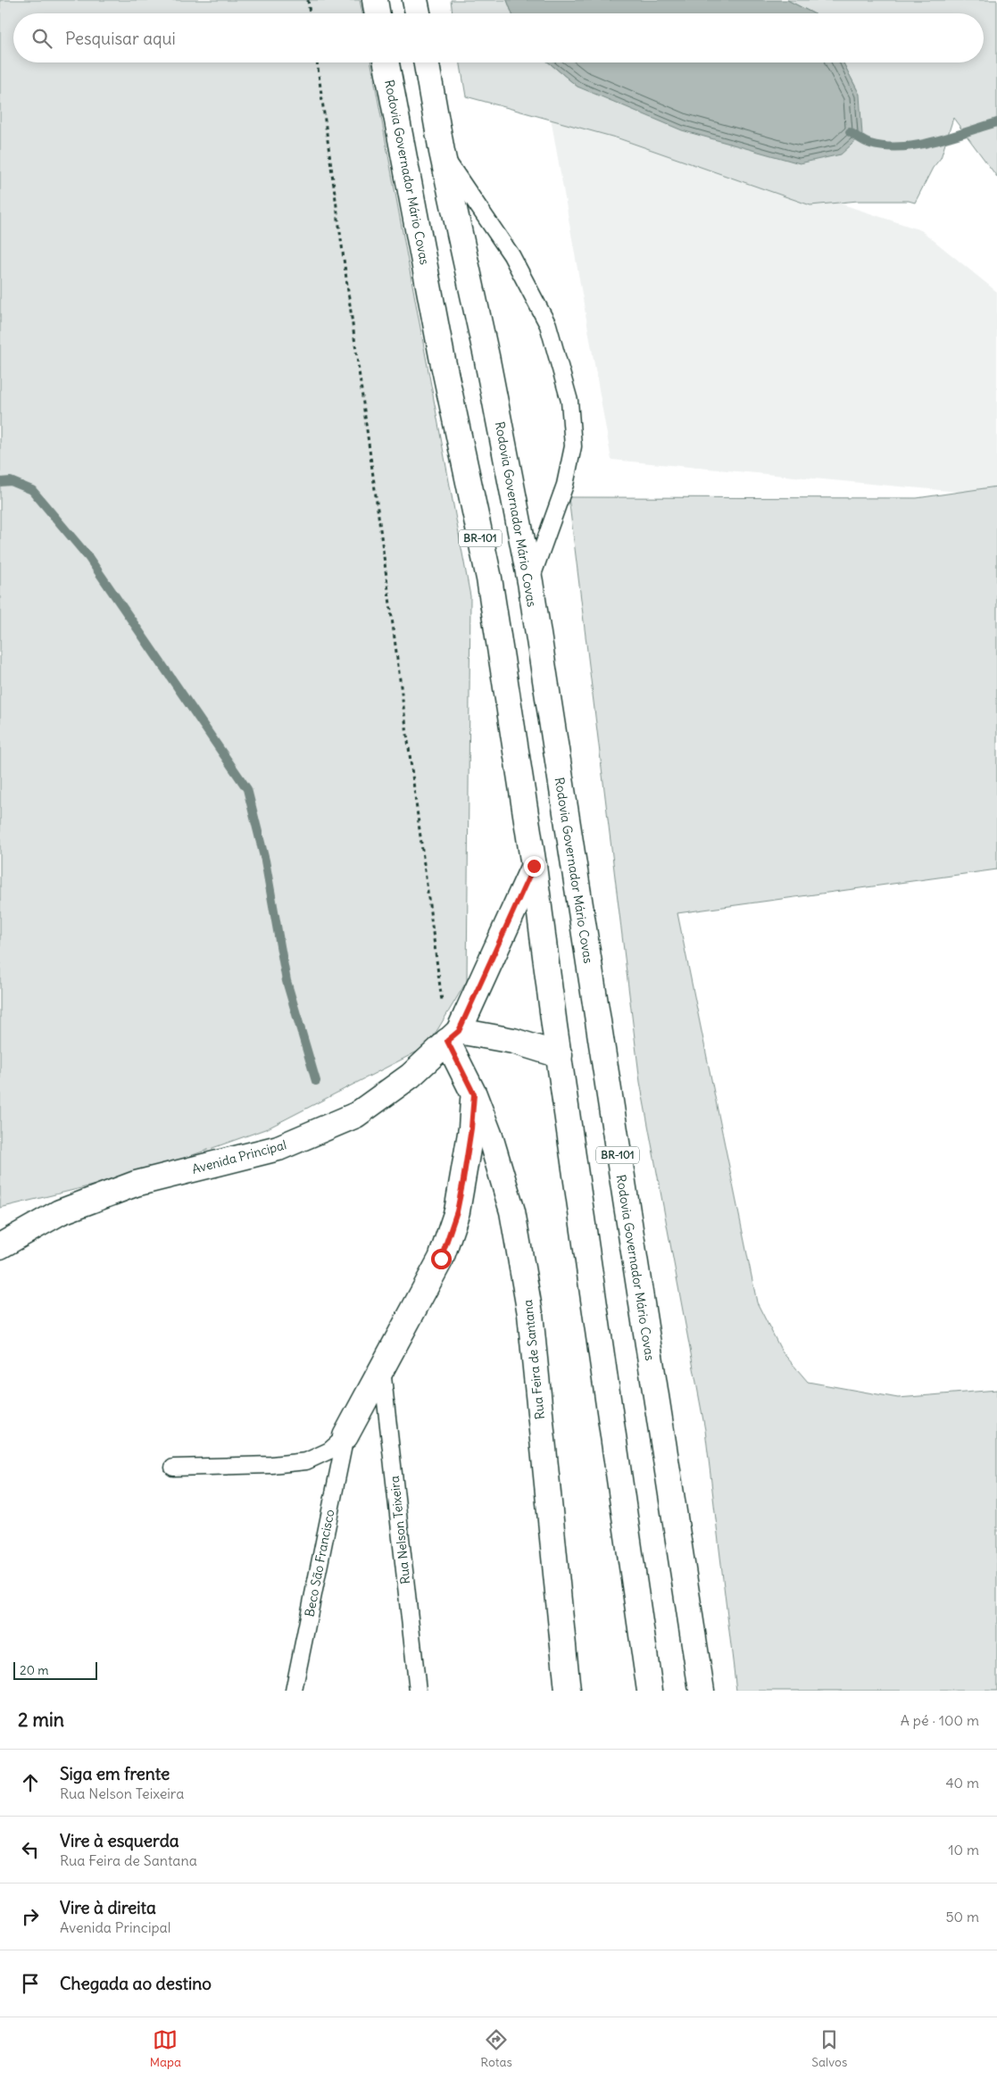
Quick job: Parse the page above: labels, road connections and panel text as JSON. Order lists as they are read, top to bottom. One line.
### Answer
{"streets":{"main road":["Rodovia Governador Mário Covas","BR-101","Avenida Principal","Rua Feira de Santana"],"lane":["Rua Nelson Teixeira","Beco São Francisco"]},"crossings":[["Rodovia Governador Mário Covas","Avenida Principal"],["Avenida Principal","Rua Feira de Santana"]],"scale_bar":"20 m","page":{"search":"Pesquisar aqui","scale":"20 m","heading":["2 min","A pé · 100 m"],"list":[["Siga em frente","Rua Nelson Teixeira","40 m"],["Vire à esquerda","Rua Feira de Santana","10 m"],["Vire à direita","Avenida Principal","50 m"],"Chegada ao destino"],"nav":["Mapa","Rotas","Salvos"]}}
